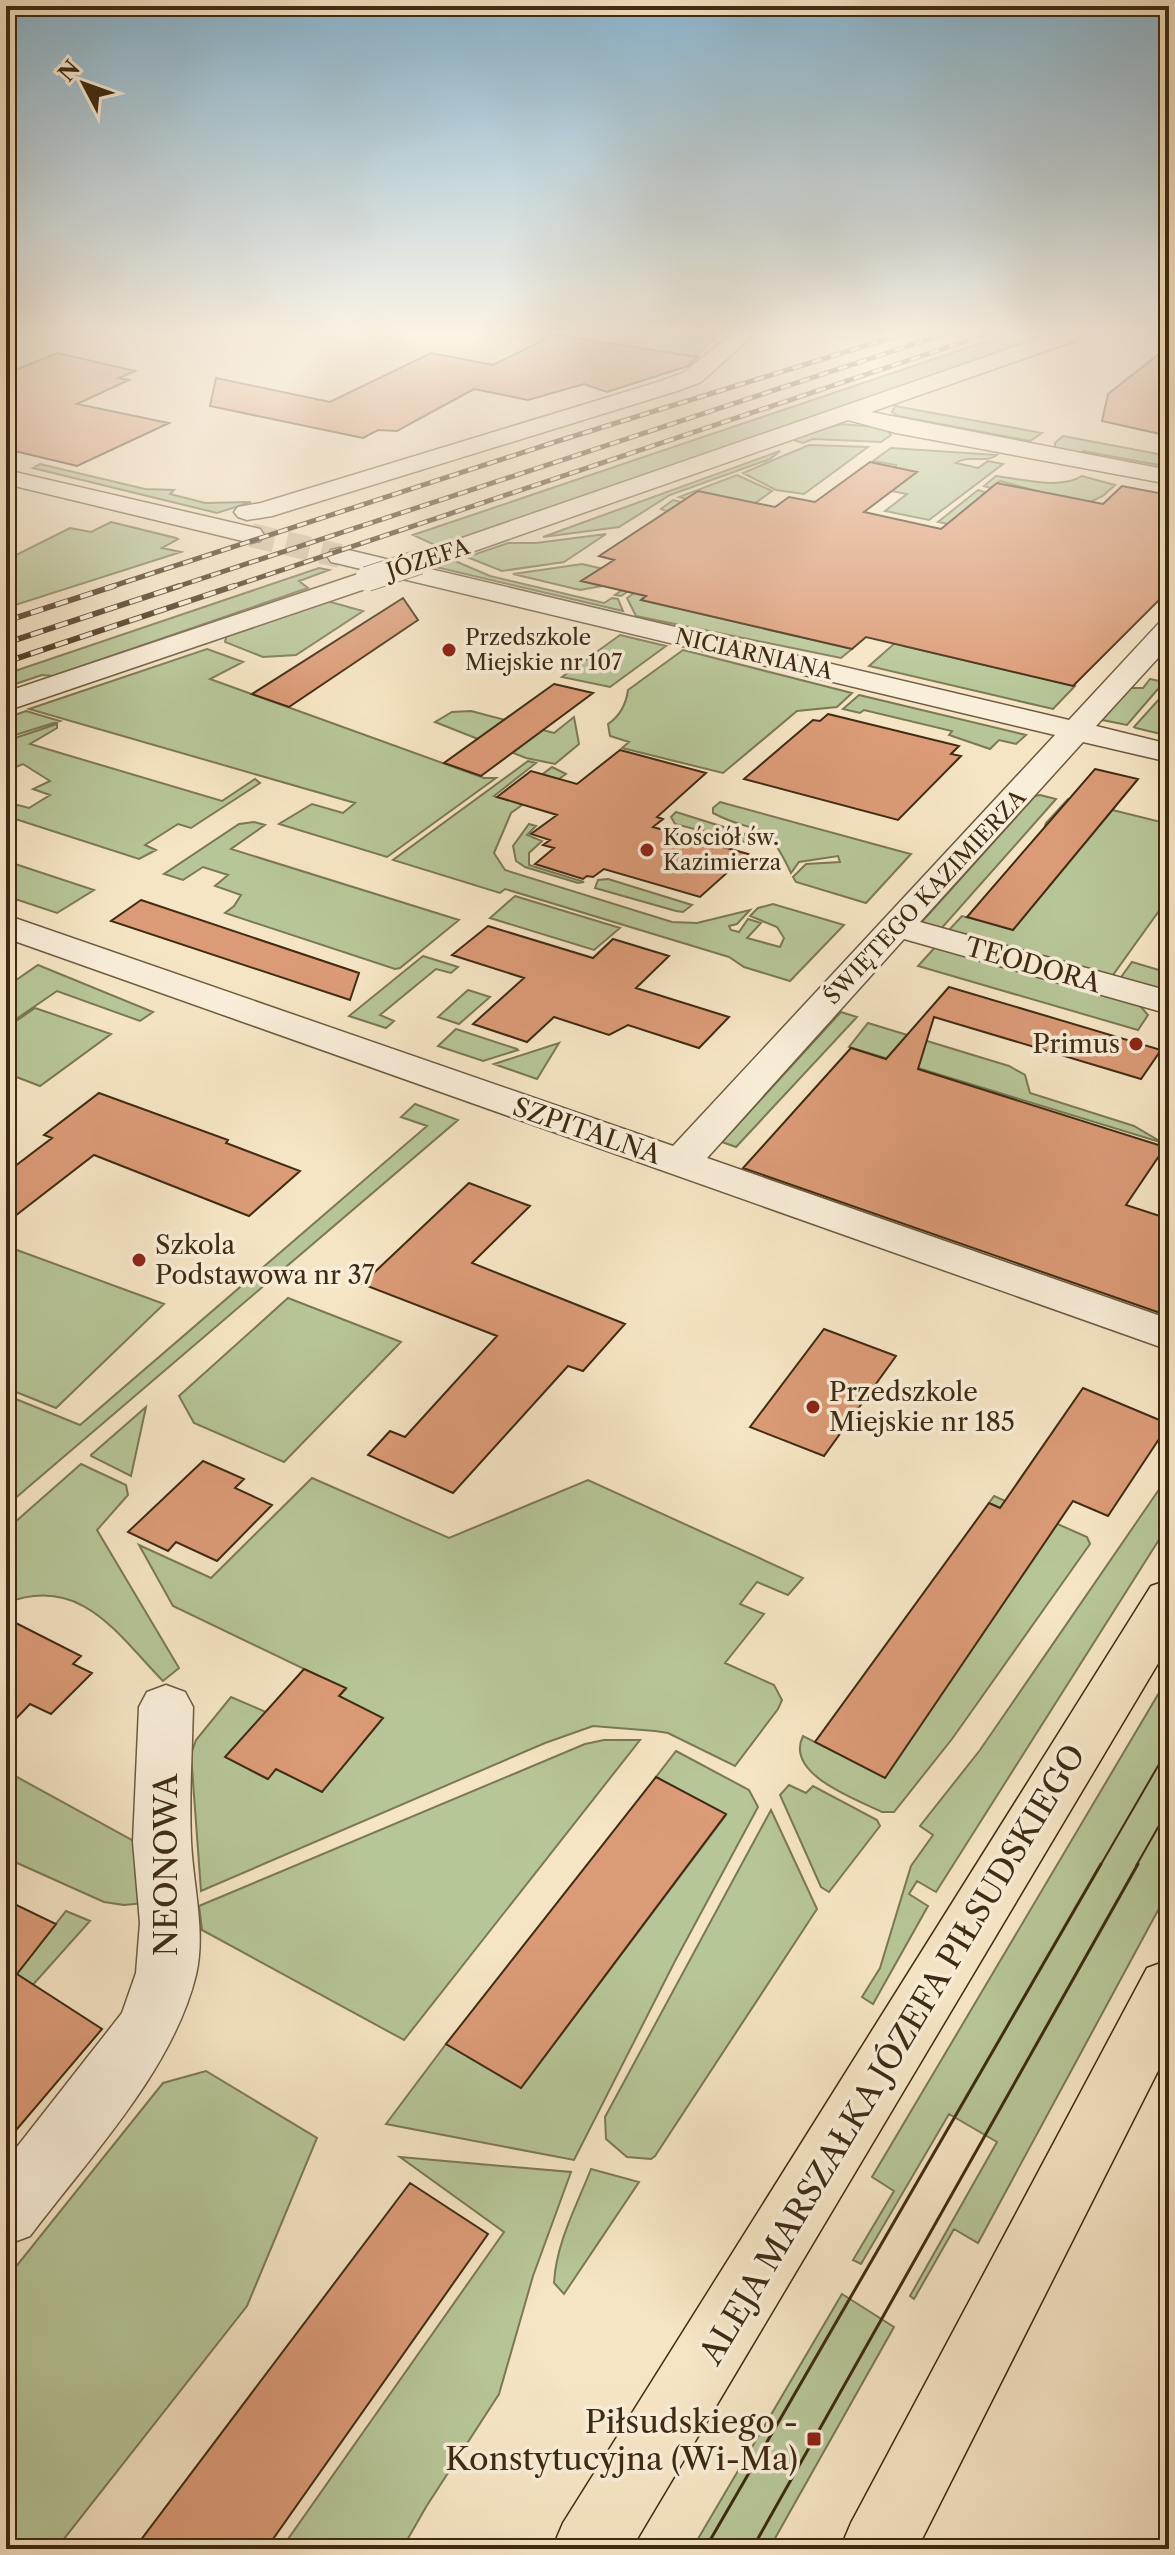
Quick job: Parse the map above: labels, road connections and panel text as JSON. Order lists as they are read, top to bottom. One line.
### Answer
{"streets":{"main road":["ALEJA MARSZAŁKA JÓZEFA PIŁSUDSKIEGO"],"street":["JÓZEFA","NICIARNIANA","ŚWIĘTEGO KAZIMIERZA","TEODORA","SZPITALNA","NEONOWA"]},"crossings":[["NICIARNIANA","ŚWIĘTEGO KAZIMIERZA"],["ŚWIĘTEGO KAZIMIERZA","TEODORA"],["ŚWIĘTEGO KAZIMIERZA","SZPITALNA"]],"places":{"other":["Przedszkole Miejskie nr 107","Kościół św. Kazimierza","Primus","Szkola Podstawowa nr 37","Przedszkole Miejskie nr 185"],"transit":["Piłsudskiego - Konstytucyjna (Wi-Ma)"]},"north":"top left"}
